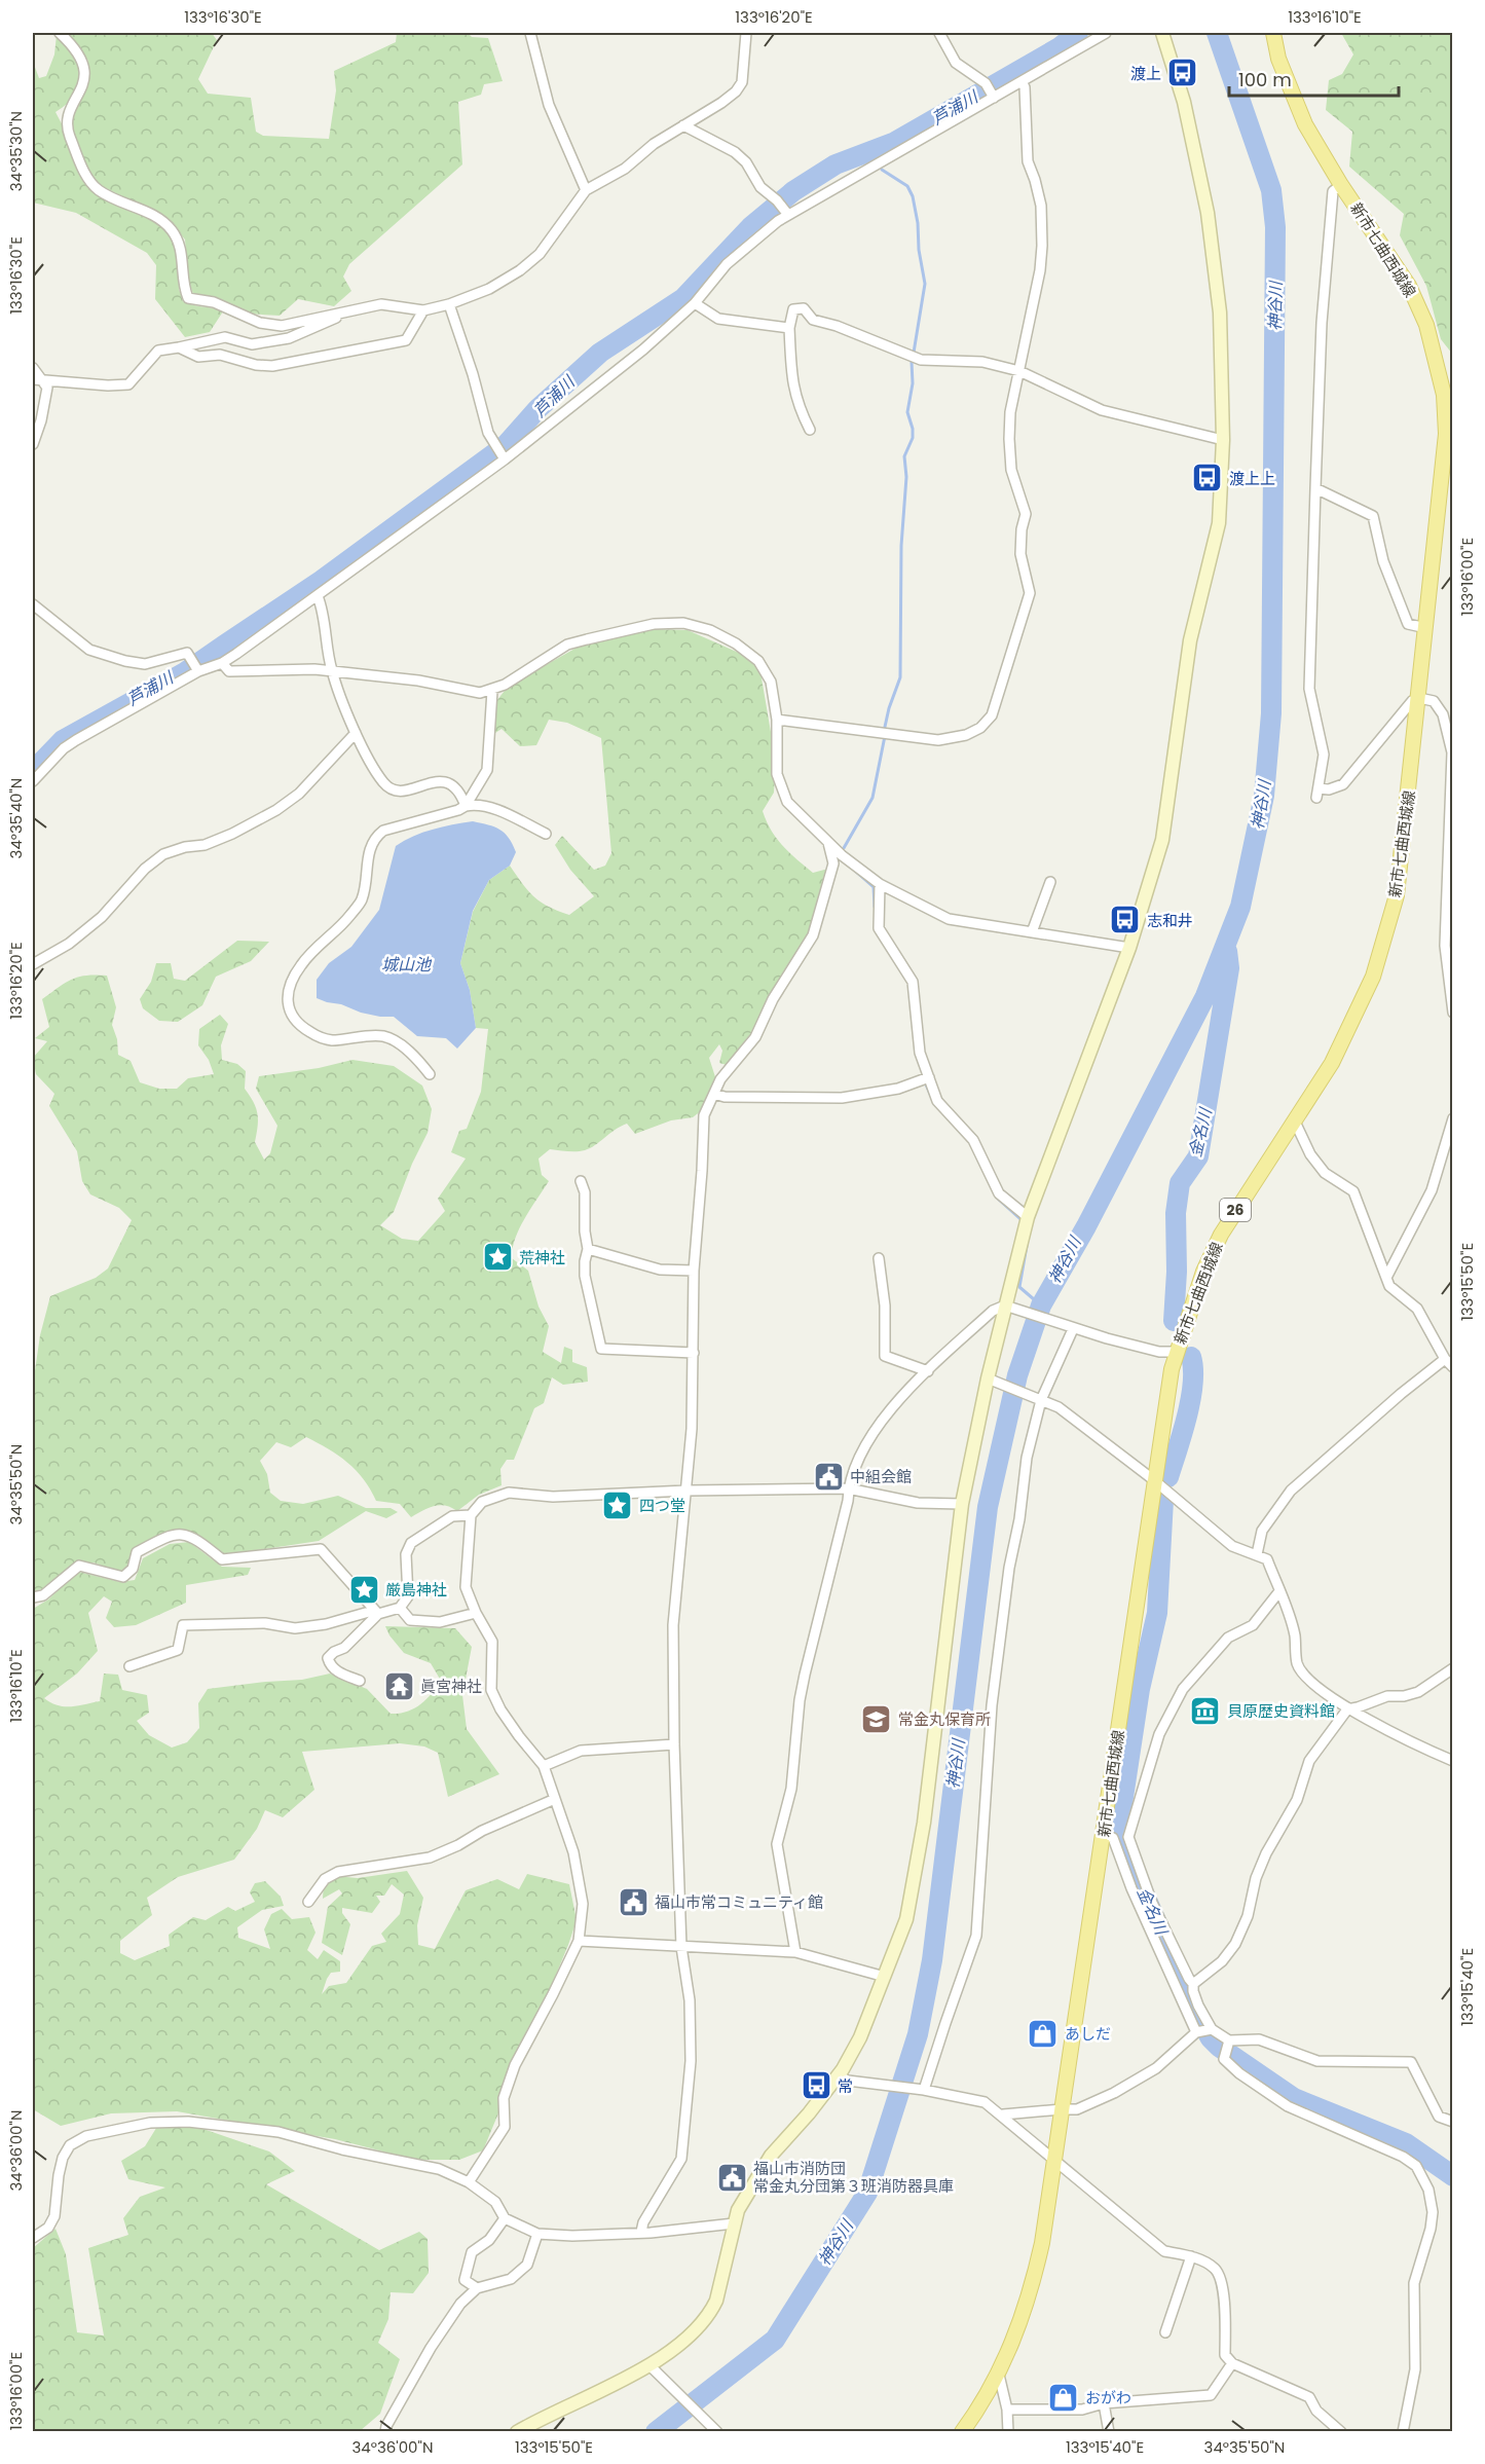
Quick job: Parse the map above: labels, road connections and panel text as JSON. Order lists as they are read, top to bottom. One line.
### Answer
{"streets":{"main road":["新市七曲西城線","26"]},"water":["芦浦川","神谷川","城山池","金名川"],"places":{"bus stop":["渡上","渡上上","志和井","常"],"place":["荒神社","四つ堂","厳島神社"],"public building":["中組会館","福山市常コミュニティ館","福山市消防団 常金丸分団第３班消防器具庫"],"temple":["眞宮神社"],"museum":["貝原歴史資料館"],"school or university":["常金丸保育所"],"shop":["あしだ","おがわ"]},"scale_bar":"100 m","coordinates":["133°16'30\"E","133°16'20\"E","133°16'10\"E","34°35'30\"N","133°16'00\"E","34°35'40\"N","133°15'50\"E","34°35'50\"N","133°15'40\"E","34°36'00\"N"]}
